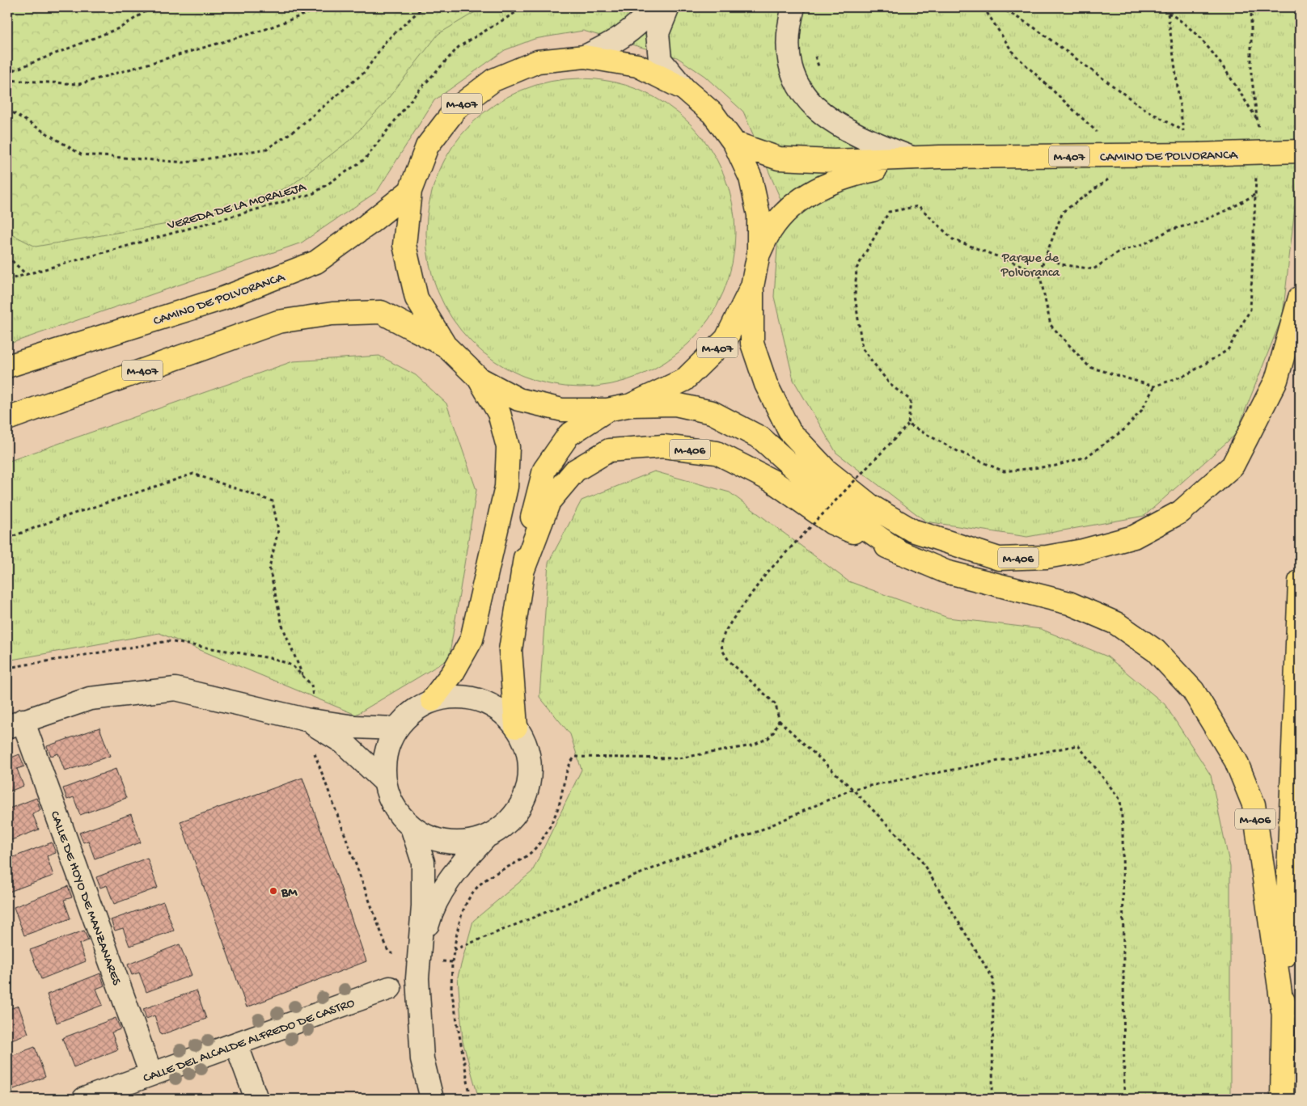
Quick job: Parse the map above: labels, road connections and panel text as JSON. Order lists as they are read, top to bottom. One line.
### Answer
{"streets":{"highway":["M-407","CAMINO DE POLVORANCA","M-406"],"street":["CALLE DE HOYO DE MANZANARES","CALLE DEL ALCALDE ALFREDO DE CASTRO"],"path":["VEREDA DE LA MORALEJA"]},"crossings":[["M-407","CAMINO DE POLVORANCA"],["M-407","M-406"],["CALLE DE HOYO DE MANZANARES","CALLE DEL ALCALDE ALFREDO DE CASTRO"]],"parks":["Parque de Polvoranca"],"places":["BM"]}
